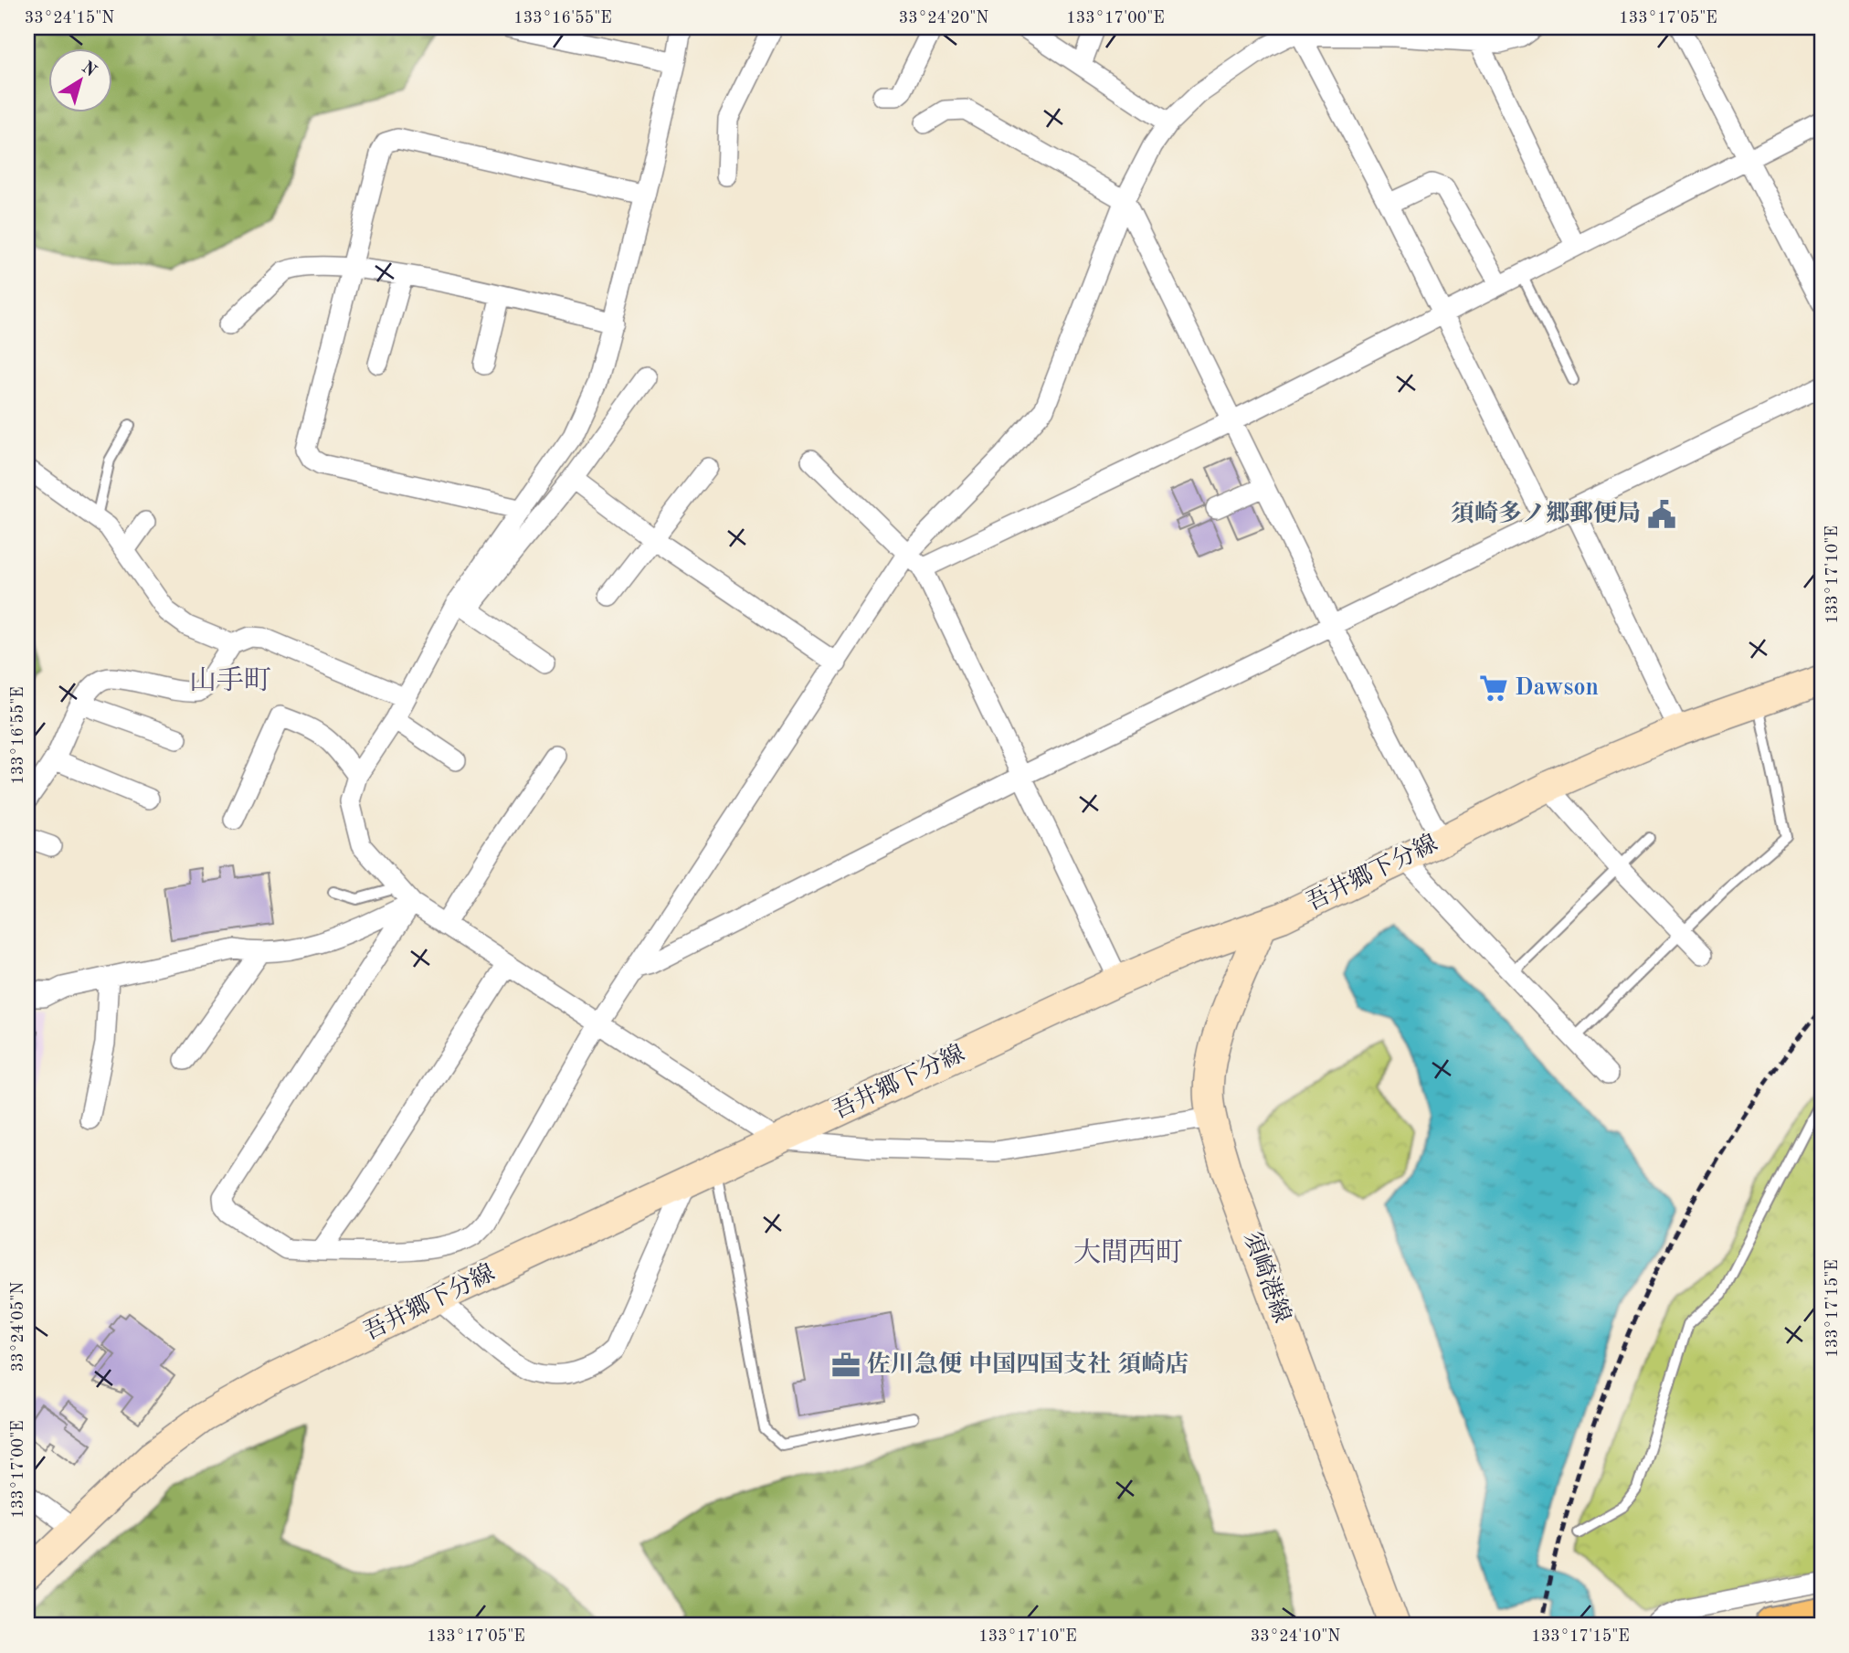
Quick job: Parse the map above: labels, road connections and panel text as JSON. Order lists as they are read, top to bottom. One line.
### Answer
{"streets":{"main road":["吾井郷下分線","須崎港線"]},"crossings":[["吾井郷下分線","須崎港線"]],"districts":["山手町","大間西町"],"places":{"public building":["須崎多ノ郷郵便局"],"supermarket":["Dawson"],"office":["佐川急便 中国四国支社 須崎店"]},"north":"top right","coordinates":["33°24'15\"N","133°16'55\"E","33°24'20\"N","133°17'00\"E","133°17'05\"E","133°17'10\"E","133°17'15\"E","33°24'05\"N","33°24'10\"N"]}
